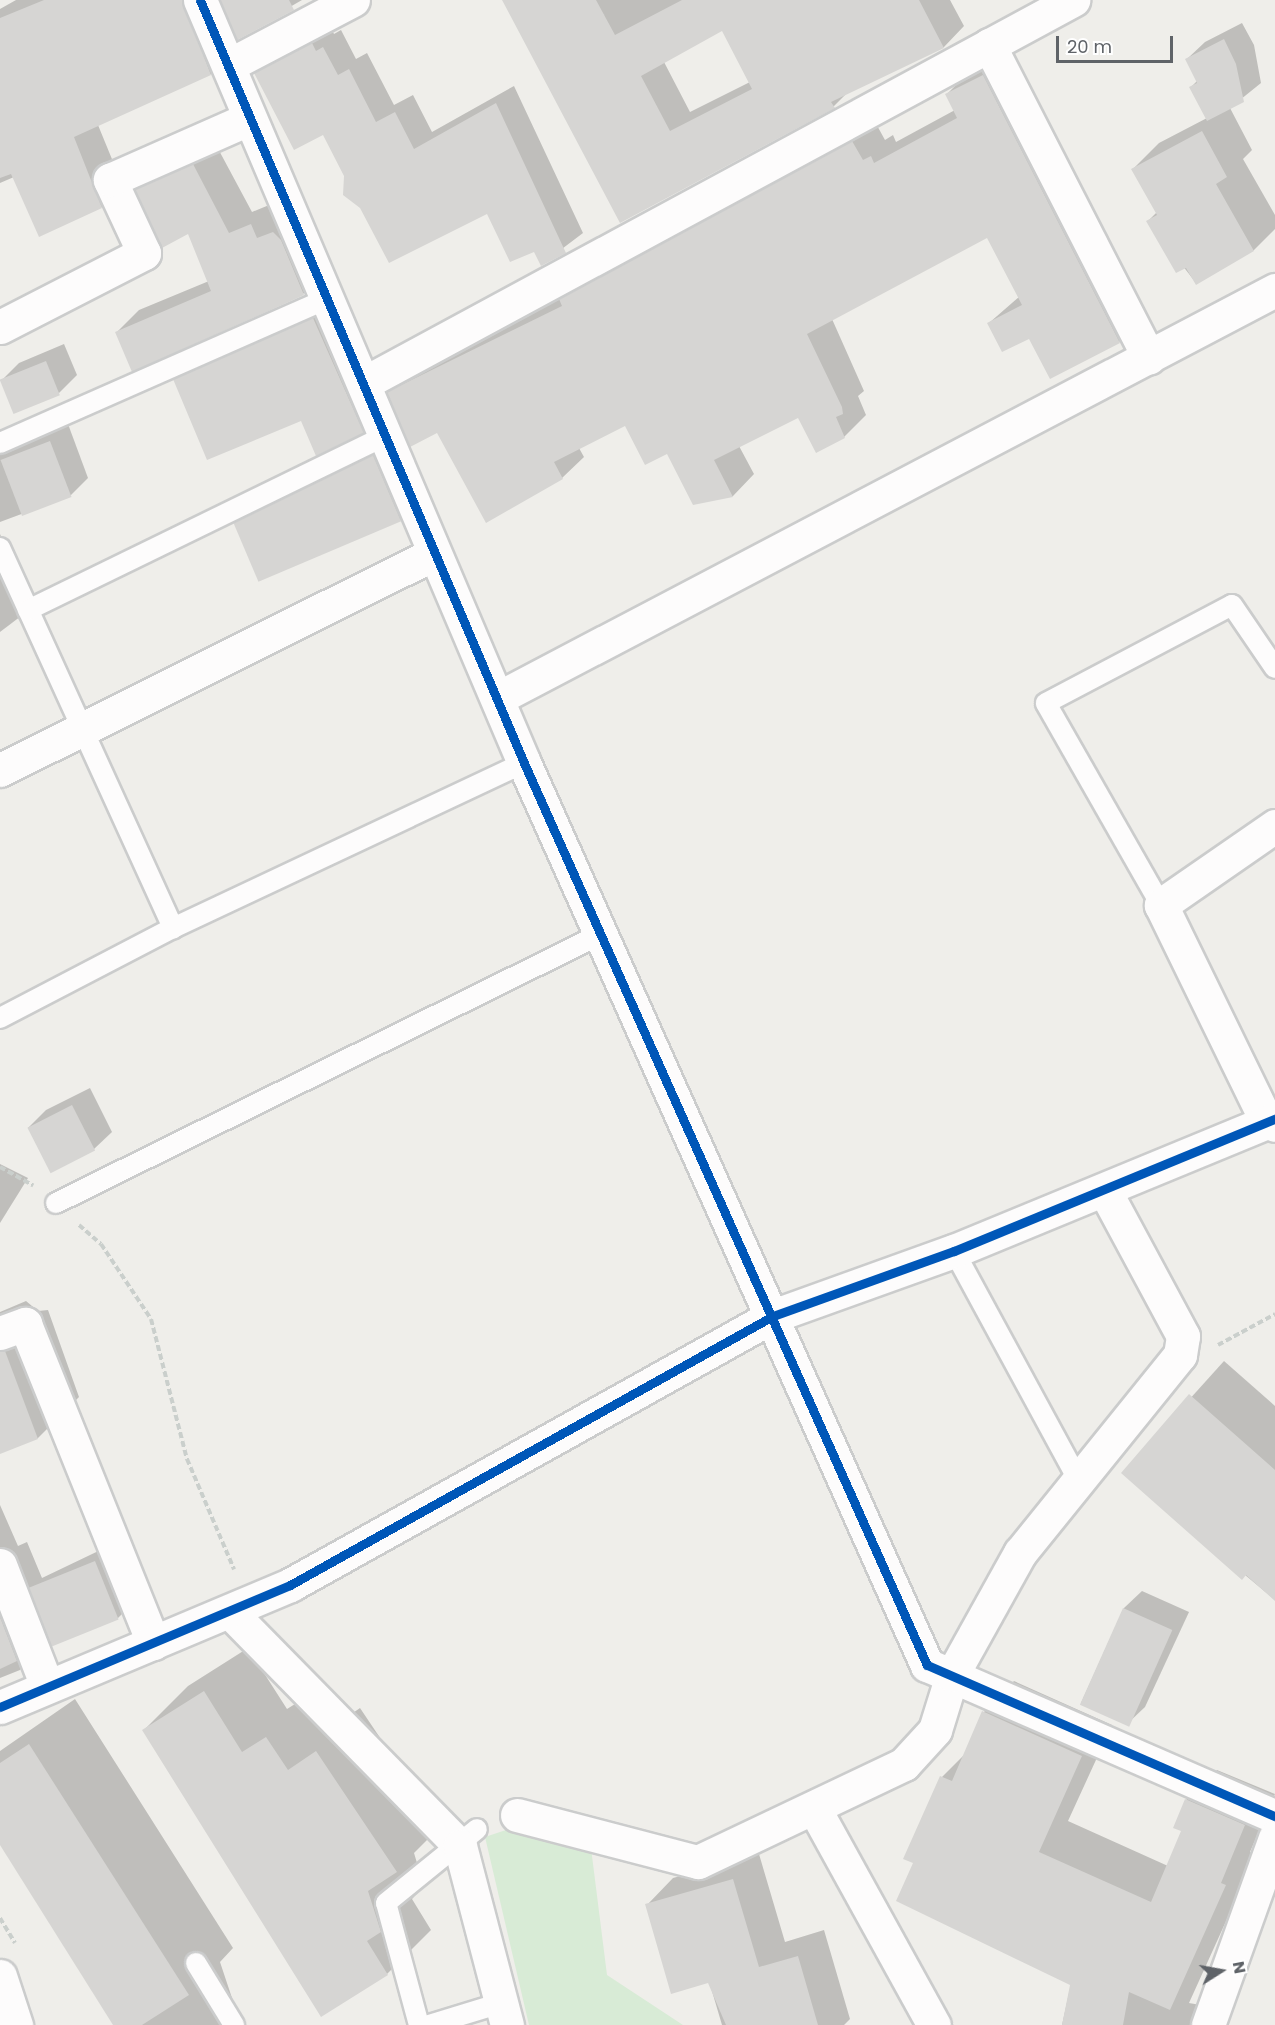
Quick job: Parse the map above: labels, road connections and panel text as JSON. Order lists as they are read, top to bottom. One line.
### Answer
{"scale_bar":"20 m","north":"right"}
